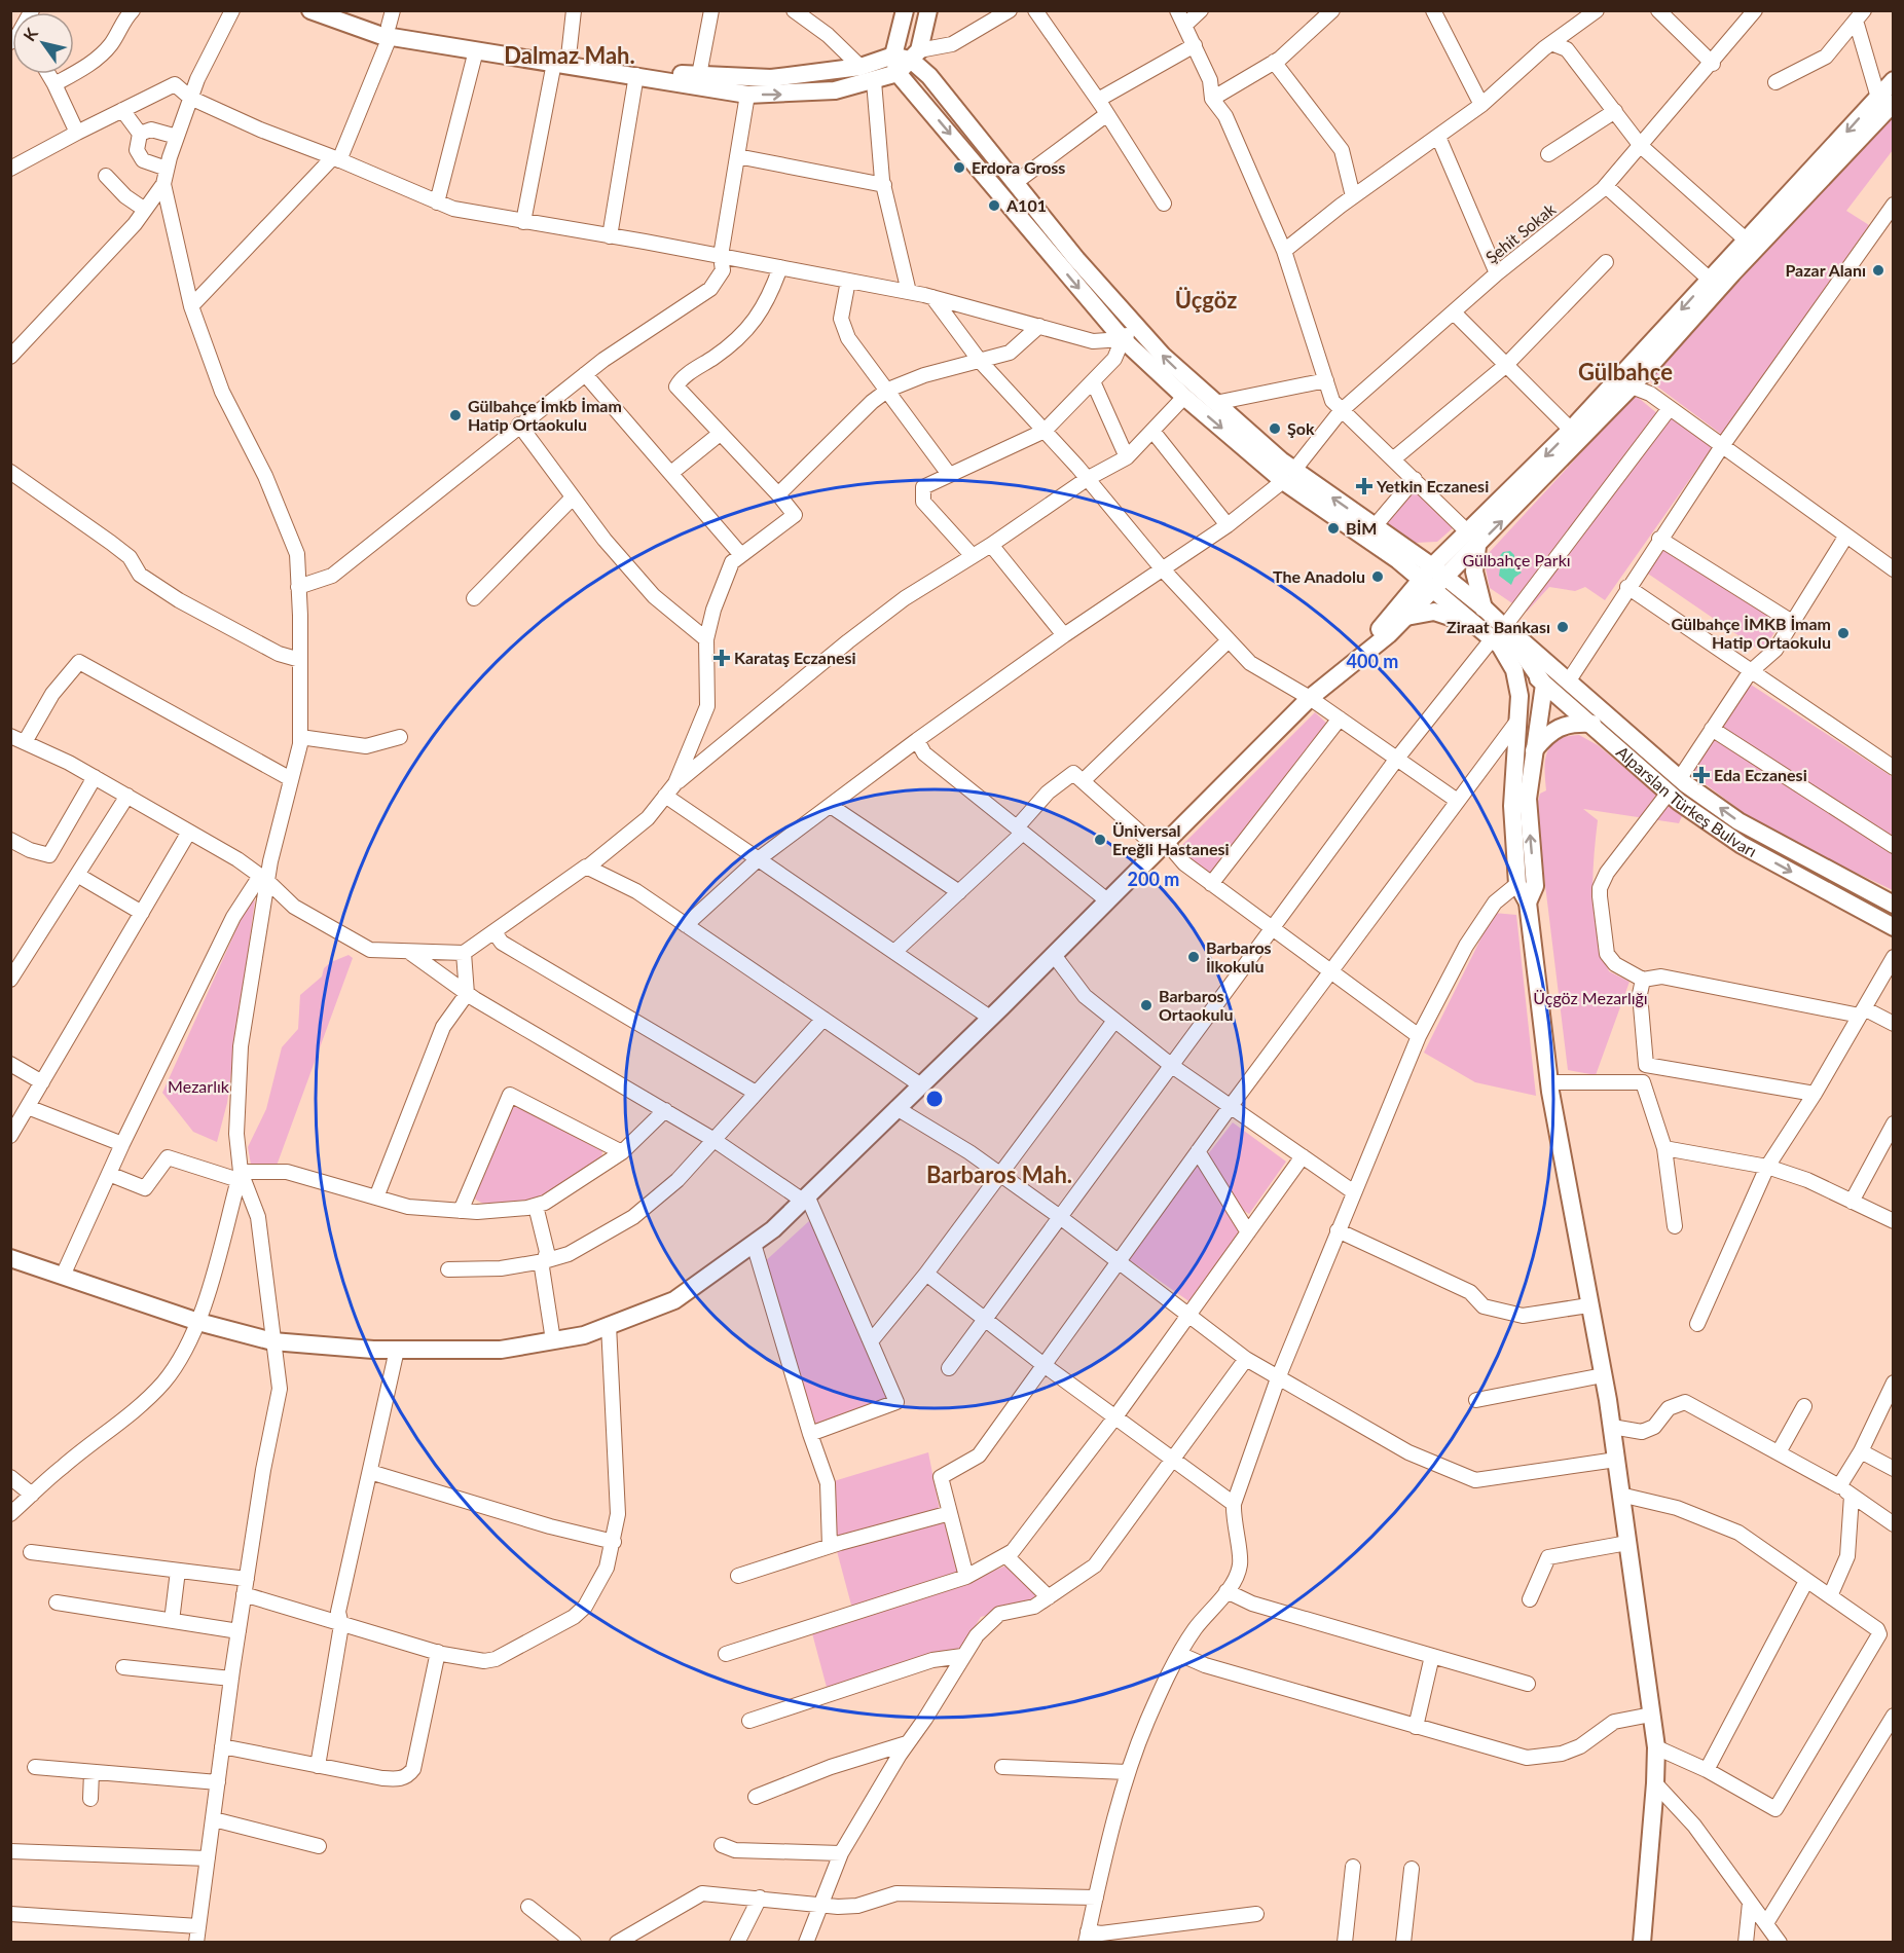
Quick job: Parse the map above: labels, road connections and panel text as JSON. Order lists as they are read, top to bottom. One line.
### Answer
{"streets":{"main road":["Alparslan Türkeş Bulvarı"],"street":["Şehit Sokak"]},"districts":["Dalmaz Mah.","Üçgöz","Gülbahçe","Barbaros Mah."],"parks":["Gülbahçe Parkı","Üçgöz Mezarlığı","Mezarlık"],"places":{"other":["Erdora Gross","A101","Pazar Alanı","Gülbahçe İmkb İmam Hatip Ortaokulu","Şok","BİM","The Anadolu","Ziraat Bankası","Gülbahçe İMKB İmam Hatip Ortaokulu","Üniversal Ereğli Hastanesi","Barbaros İlkokulu","Barbaros Ortaokulu"],"health":["Yetkin Eczanesi","Karataş Eczanesi","Eda Eczanesi"]},"north":"top left","rings":["400 m","200 m"]}
